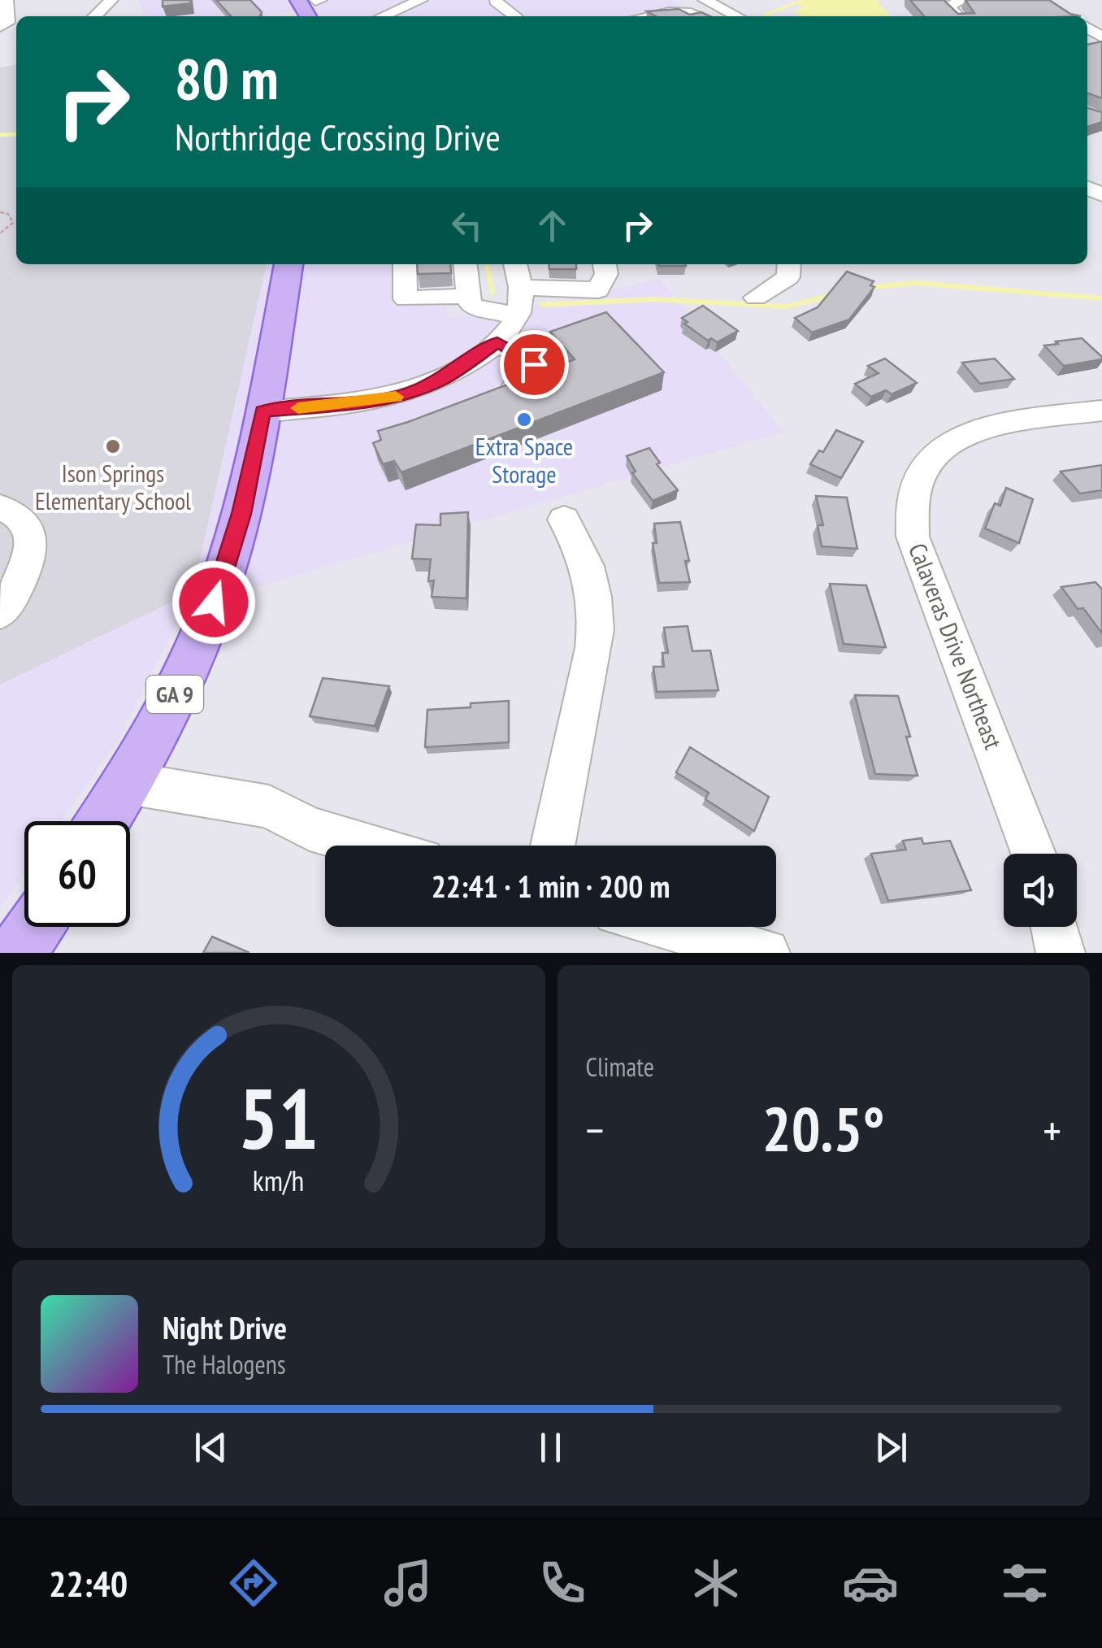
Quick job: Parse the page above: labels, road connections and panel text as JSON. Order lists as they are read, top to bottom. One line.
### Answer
{"streets":{"main road":["GA 9"],"street":["Calaveras Drive Northeast"]},"places":["Extra Space Storage","Ison Springs Elementary School"],"page":{"turn":["80 m","Northridge Crossing Drive"],"limit":"60","trip":"22:41 · 1 min · 200 m","tile":"Climate","heat":["−","20.5°","+"],"song":["Night Drive","The Halogens"],"tabs":"22:40","gauge":["51","km/h"]}}
